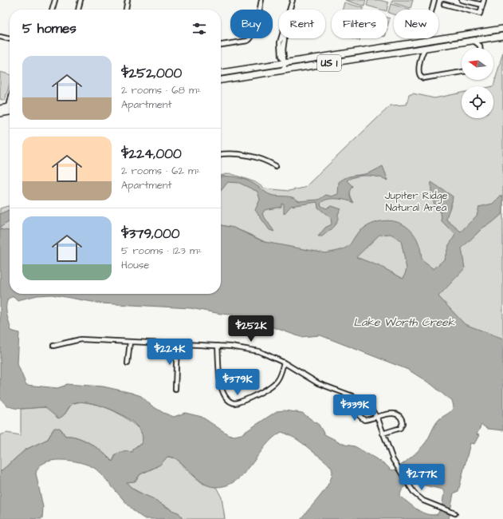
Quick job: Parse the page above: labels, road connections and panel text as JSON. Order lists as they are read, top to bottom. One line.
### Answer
{"streets":{"main road":["US 1"]},"water":["Lake Worth Creek"],"parks":["Jupiter Ridge Natural Area"],"north":"left","page":{"chip":["Buy","Rent","Filters","New"],"heading":"5 homes","list":[{"name":"$252,000","note":"2 rooms · 68 m² · Apartment"},{"name":"$224,000","note":"2 rooms · 62 m² · Apartment"},{"name":"$379,000","note":"5 rooms · 123 m² · House"}],"price":["$252K","$224K","$379K","$339K","$277K"]}}
